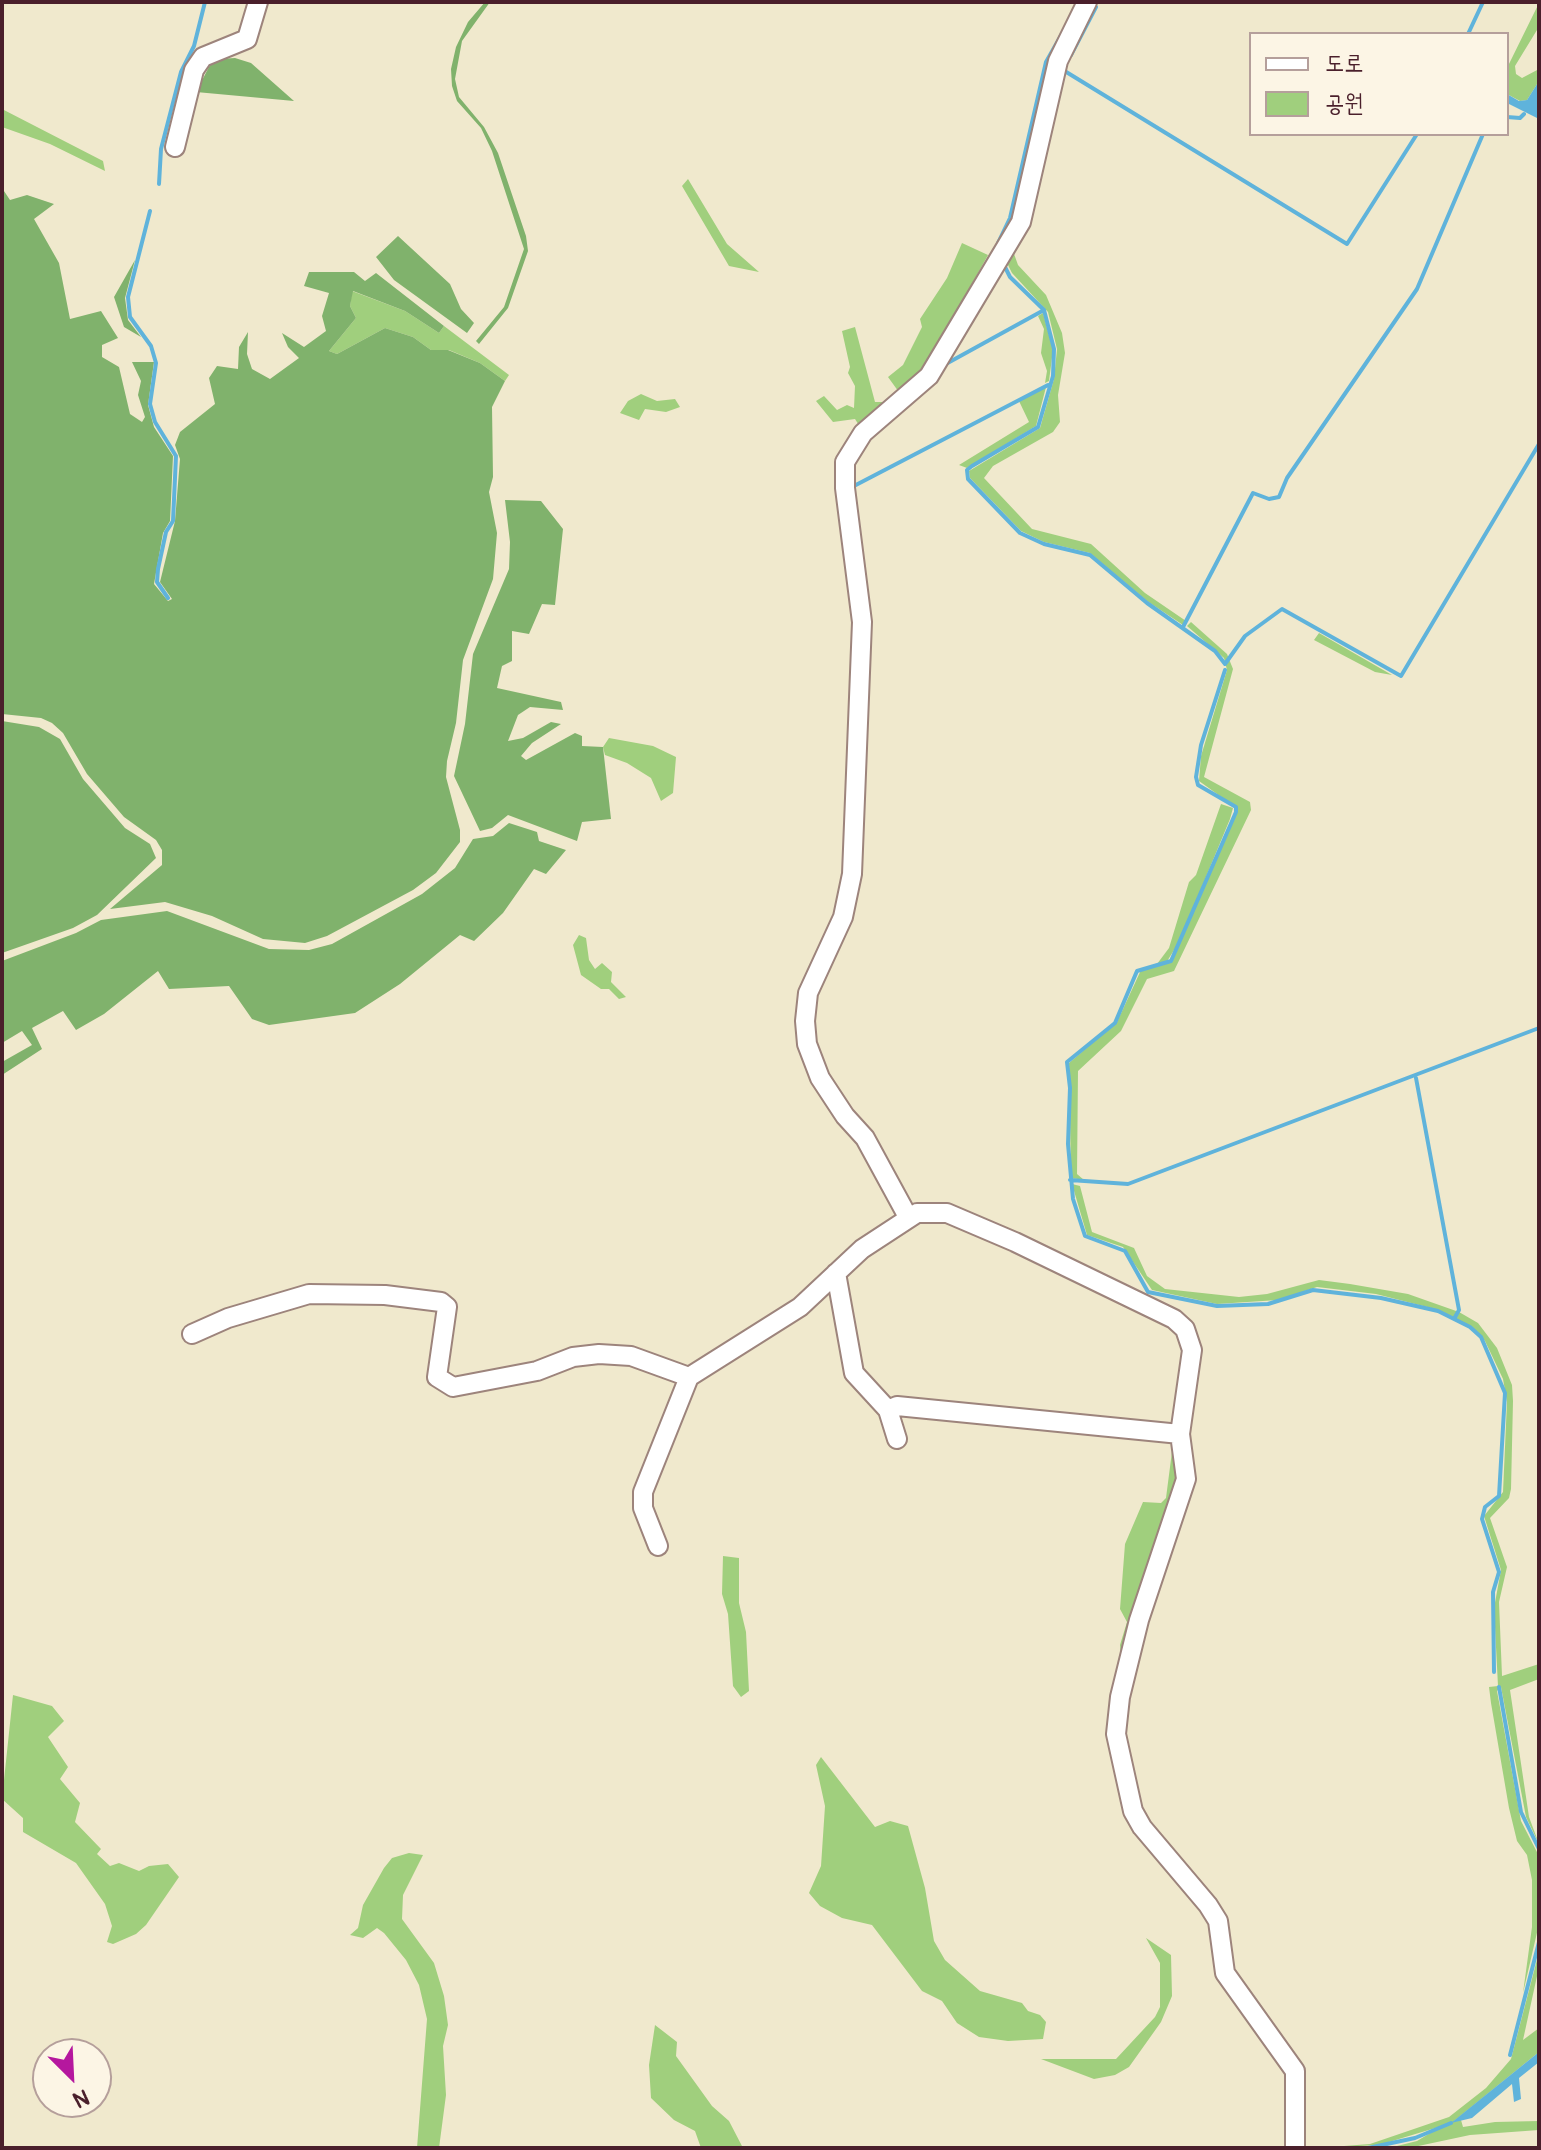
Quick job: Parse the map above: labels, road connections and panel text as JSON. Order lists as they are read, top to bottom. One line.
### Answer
{"legend":["도로","공원"],"north":"bottom right"}
